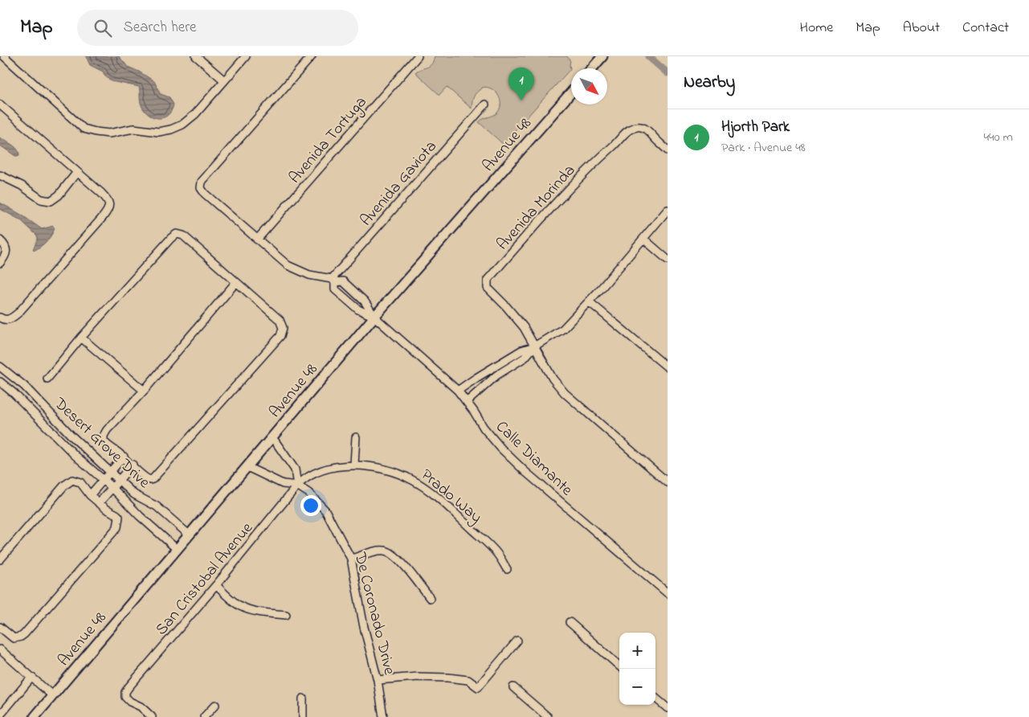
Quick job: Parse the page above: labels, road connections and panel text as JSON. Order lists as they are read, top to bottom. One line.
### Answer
{"streets":{"main road":["Avenue 48"],"street":["Avenida Tortuga","Avenida Gaviota","Avenida Morinda","Desert Grove Drive","Calle Diamante","Prado Way","San Cristobal Avenue","De Coronado Drive"]},"crossings":[["Avenue 48","Desert Grove Drive"],["Avenue 48","Calle Diamante"],["Avenue 48","De Coronado Drive"],["Prado Way","San Cristobal Avenue"],["Prado Way","De Coronado Drive"],["San Cristobal Avenue","De Coronado Drive"]],"north":"bottom right","page":{"header":"Map","search":"Search here","nav":["Home","Map","About","Contact"],"heading":"Nearby","pins":"1","list":[{"mark":"1","name":"Hjorth Park","note":"Park · Avenue 48","value":"440 m"}],"map_buttons":["+","−"]}}
